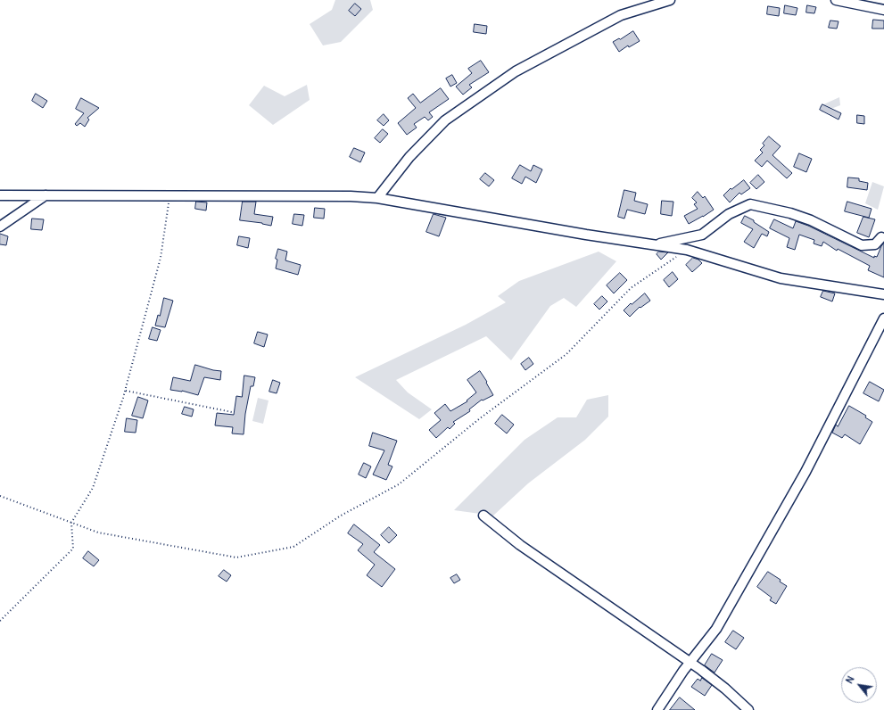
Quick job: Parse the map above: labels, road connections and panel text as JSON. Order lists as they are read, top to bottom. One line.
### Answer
{"north":"top left"}
